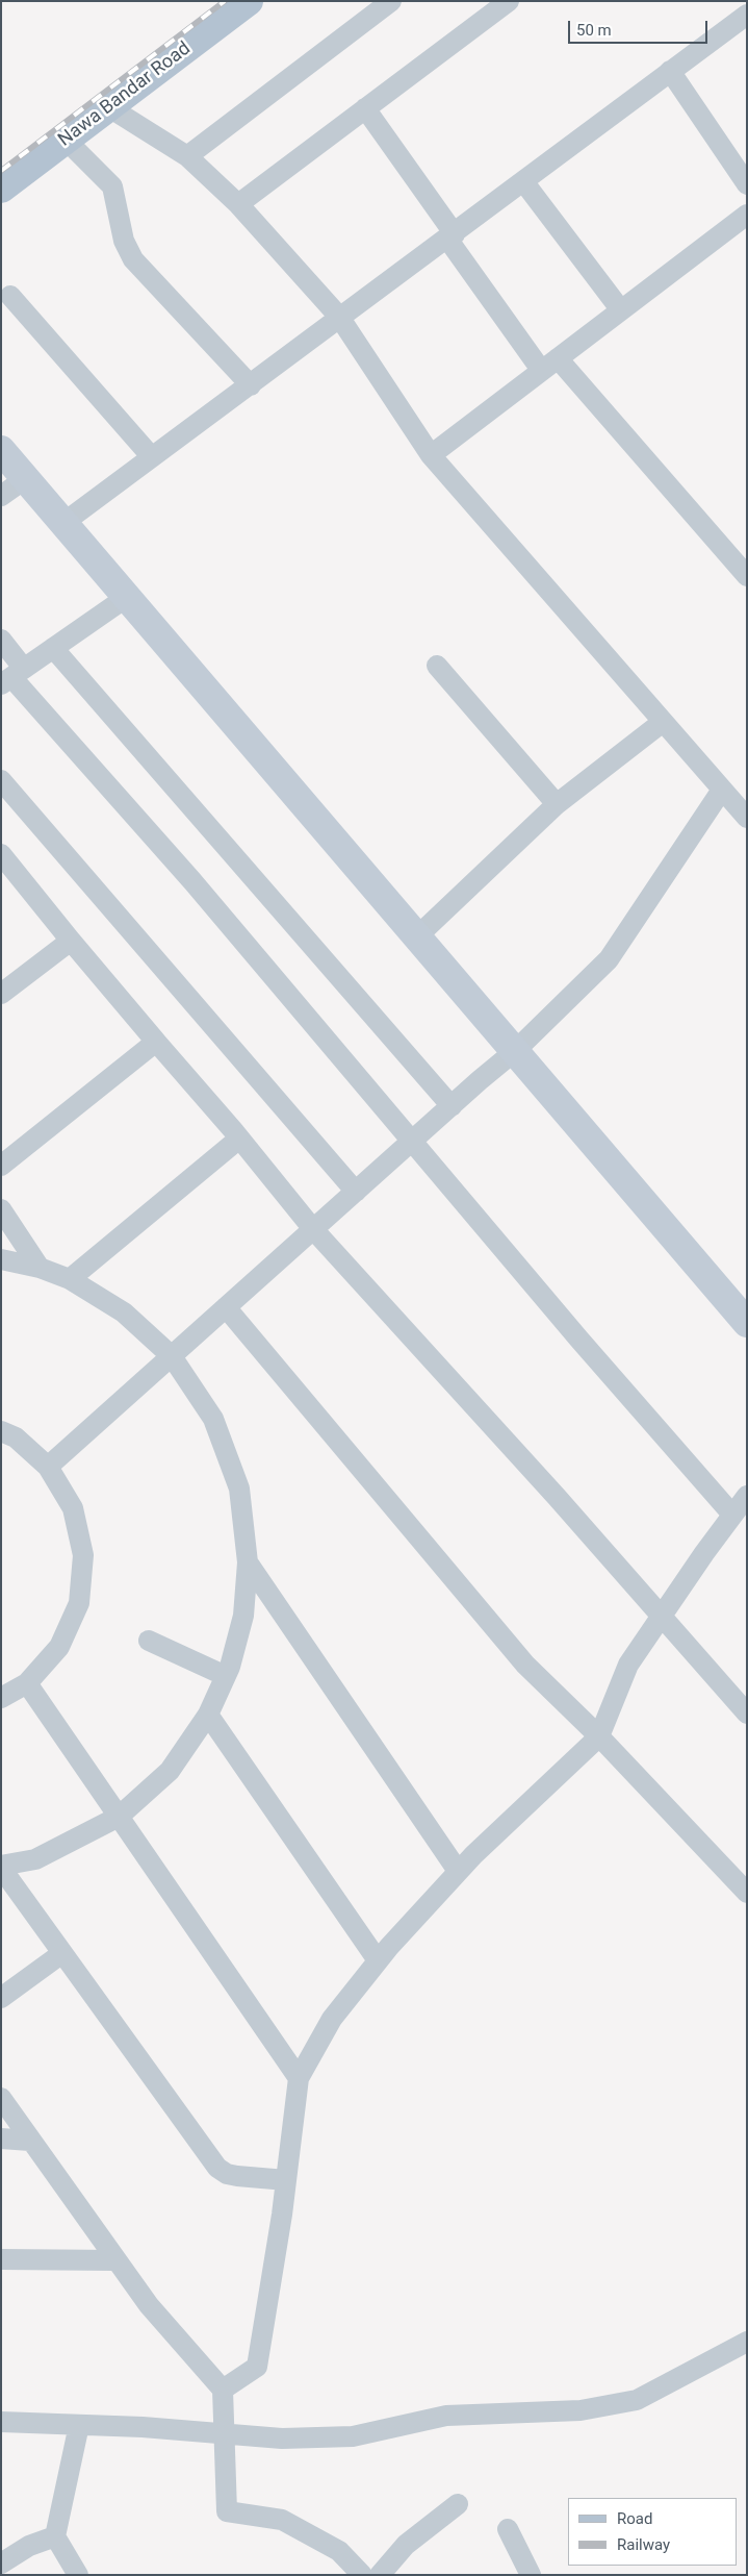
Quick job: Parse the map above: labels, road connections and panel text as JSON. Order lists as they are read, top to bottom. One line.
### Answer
{"streets":{"main road":["Nawa Bandar Road"]},"legend":["Road","Railway"],"scale_bar":"50 m"}
